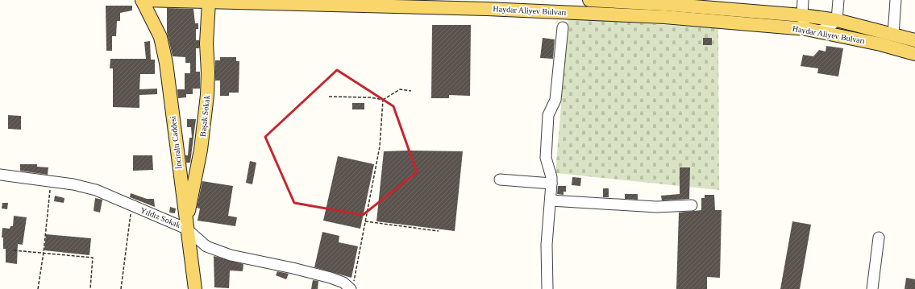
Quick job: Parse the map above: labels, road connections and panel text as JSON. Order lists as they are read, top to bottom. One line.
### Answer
{"streets":{"main road":["Haydar Aliyev Bulvarı","Başak Sokak","İnciraltı Caddesi"],"street":["Yıldız Sokak"]},"crossings":[["Haydar Aliyev Bulvarı","Başak Sokak"],["Haydar Aliyev Bulvarı","İnciraltı Caddesi"],["Başak Sokak","İnciraltı Caddesi"],["Başak Sokak","Yıldız Sokak"],["İnciraltı Caddesi","Yıldız Sokak"]]}
